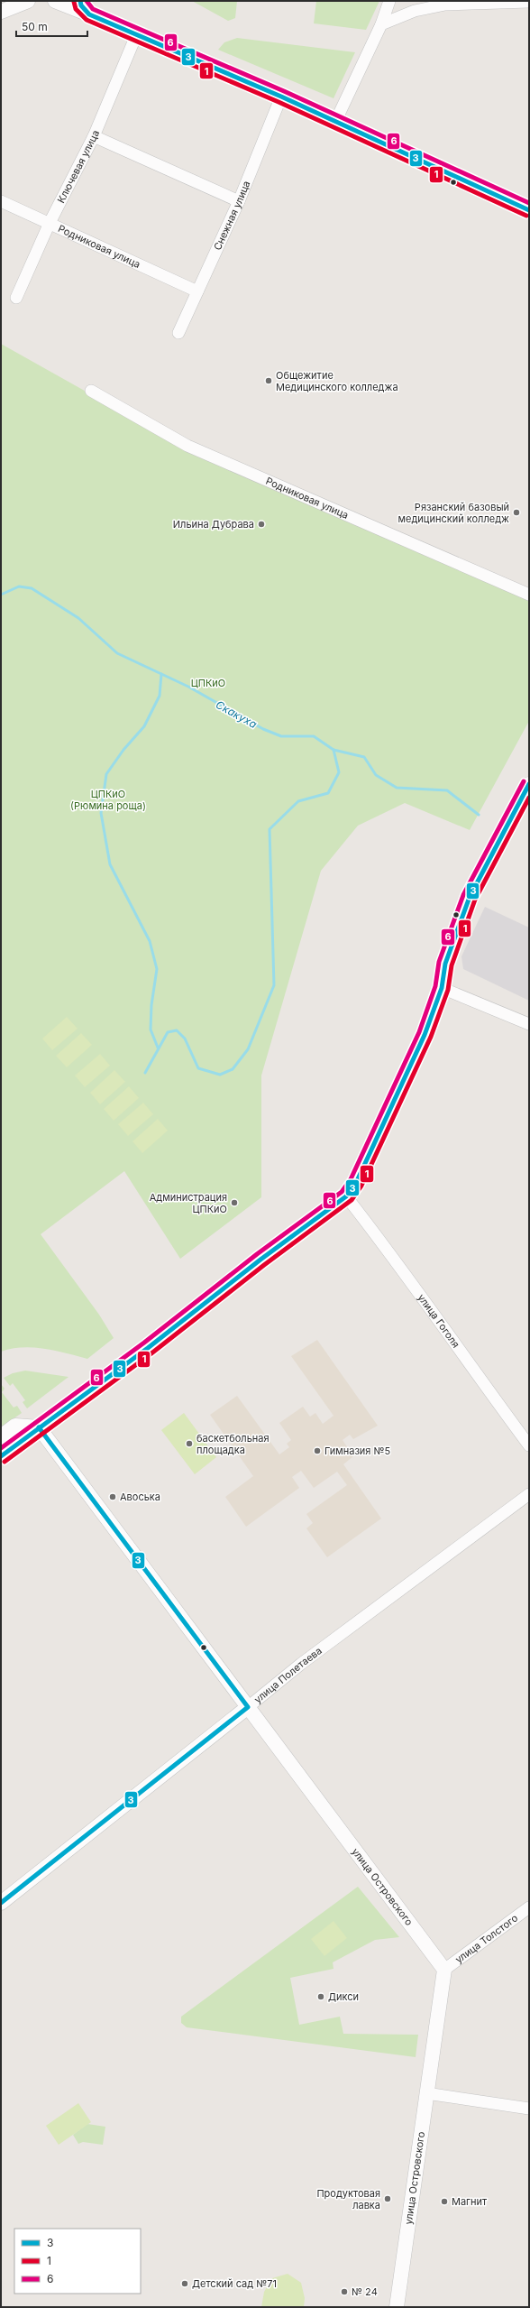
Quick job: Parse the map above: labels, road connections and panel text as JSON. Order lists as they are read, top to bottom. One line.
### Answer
{"streets":{"street":["Ключевая улица","Снежная улица","Родниковая улица","улица Гоголя","улица Полетаева","улица Островского","улица Толстого"]},"crossings":[["Ключевая улица","Родниковая улица"],["Снежная улица","Родниковая улица"],["улица Полетаева","улица Островского"],["улица Островского","улица Толстого"]],"water":["Скакуха"],"parks":["ЦПКиО","ЦПКиО (Рюмина роща)"],"places":["Общежитие Медицинского колледжа","Рязанский базовый медицинский колледж","Ильина Дубрава","Администрация ЦПКиО","баскетбольная площадка","Гимназия №5","Авоська","Дикси","Продуктовая лавка","Магнит","Детский сад №71","№ 24"],"lines":["transit line 3","transit line 6","transit line 1"],"legend":["3","1","6"],"scale_bar":"50 m"}
